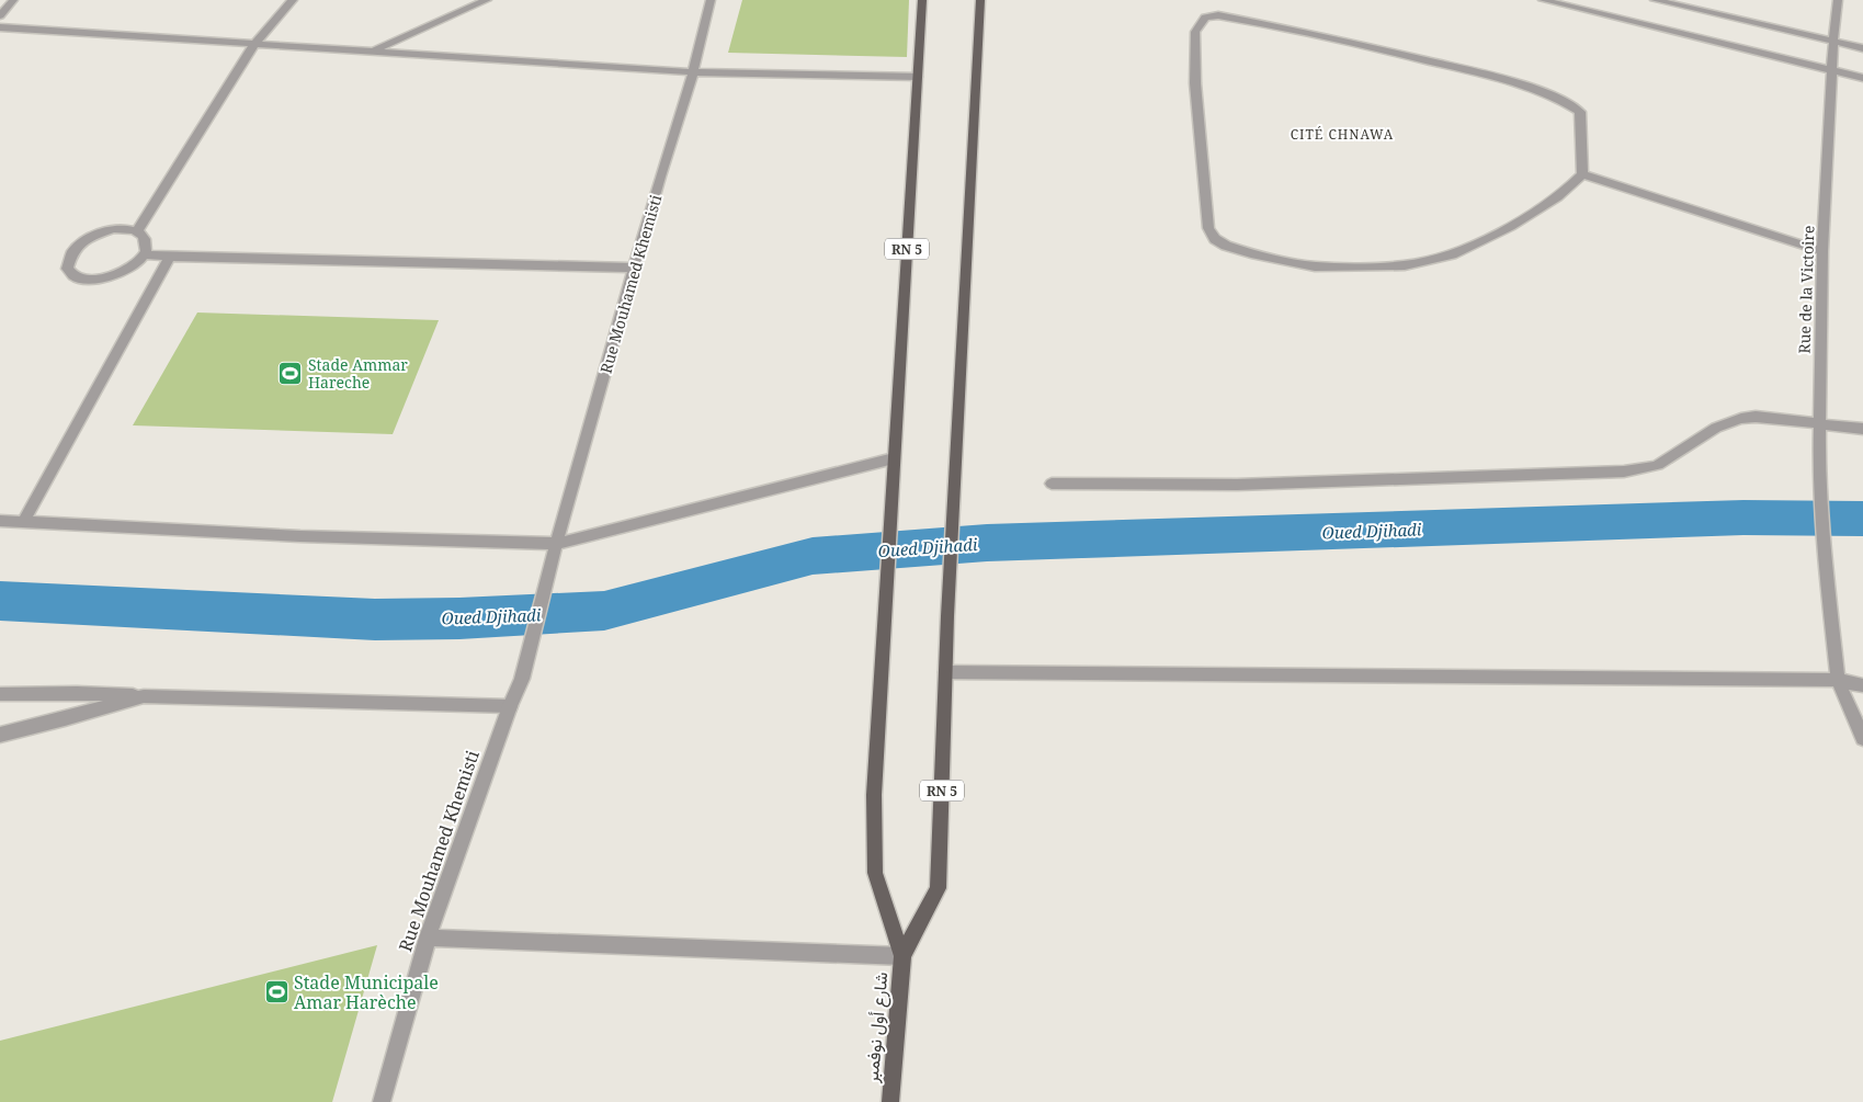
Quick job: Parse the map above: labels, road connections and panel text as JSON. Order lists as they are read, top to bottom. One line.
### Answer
{"streets":{"main road":["RN 5","شارع أول نوفمبر"],"street":["Rue Mouhamed Khemisti","Rue de la Victoire"]},"crossings":[["RN 5","شارع أول نوفمبر"]],"districts":["CITÉ CHNAWA"],"water":["Oued Djihadi"],"places":{"sports":["Stade Ammar Hareche","Stade Municipale Amar Harèche"]}}
